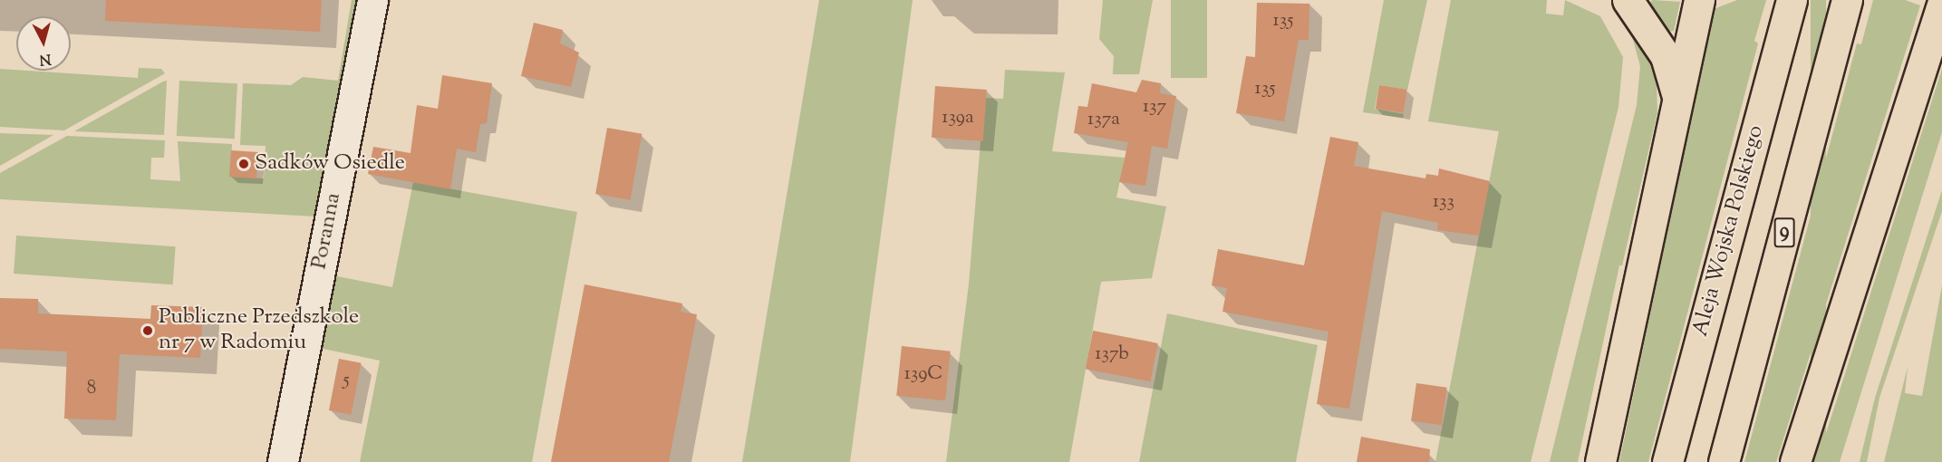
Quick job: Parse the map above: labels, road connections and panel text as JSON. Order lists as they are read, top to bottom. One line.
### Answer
{"streets":{"main road":["Aleja Wojska Polskiego","9"],"street":["Poranna"]},"places":["Sadków Osiedle","Publiczne Przedszkole nr 7 w Radomiu"],"house_numbers":["135","135","137","139a","137a","133","137b","139C","5","8"],"north":"bottom"}
